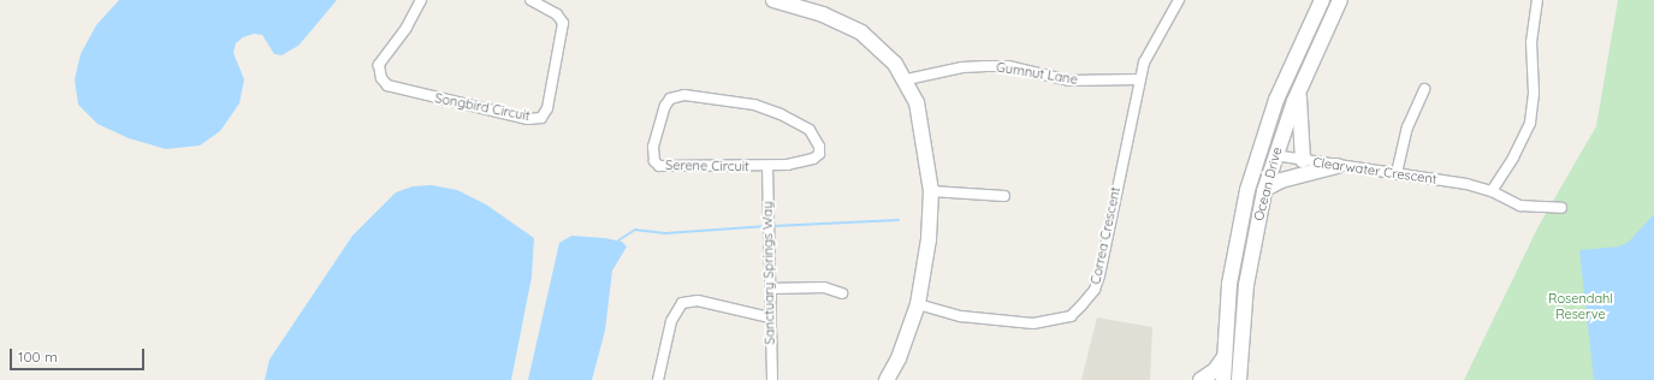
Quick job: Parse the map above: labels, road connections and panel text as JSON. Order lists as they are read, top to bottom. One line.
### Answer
{"streets":{"main road":["Clearwater Crescent","Ocean Drive"],"street":["Gumnut Lane","Songbird Circuit","Serene Circuit","Correa Crescent","Sanctuary Springs Way"]},"crossings":[["Gumnut Lane","Correa Crescent"],["Serene Circuit","Sanctuary Springs Way"],["Clearwater Crescent","Ocean Drive"]],"parks":["Rosendahl Reserve"],"scale_bar":"100 m"}
